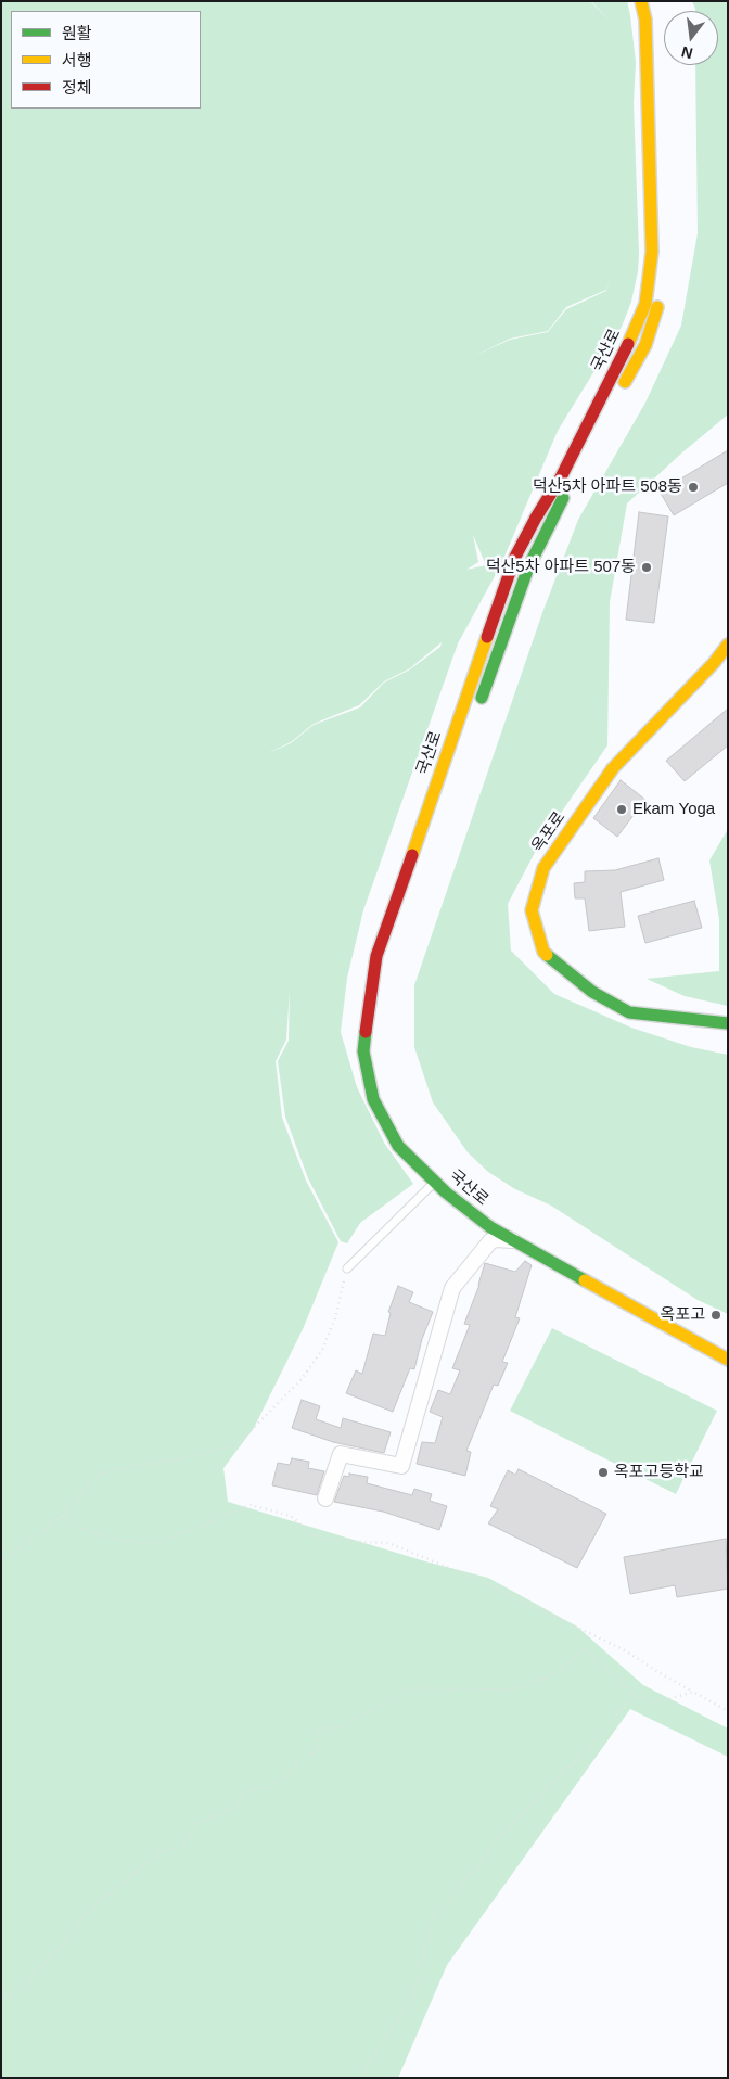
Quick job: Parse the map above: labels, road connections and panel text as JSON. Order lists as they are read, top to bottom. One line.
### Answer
{"streets":{"street":["국산로","옥포로"]},"places":["덕산5차 아파트 508동","덕산5차 아파트 507동","Ekam Yoga","옥포고","옥포고등학교"],"legend":["원활","서행","정체"],"north":"bottom"}
